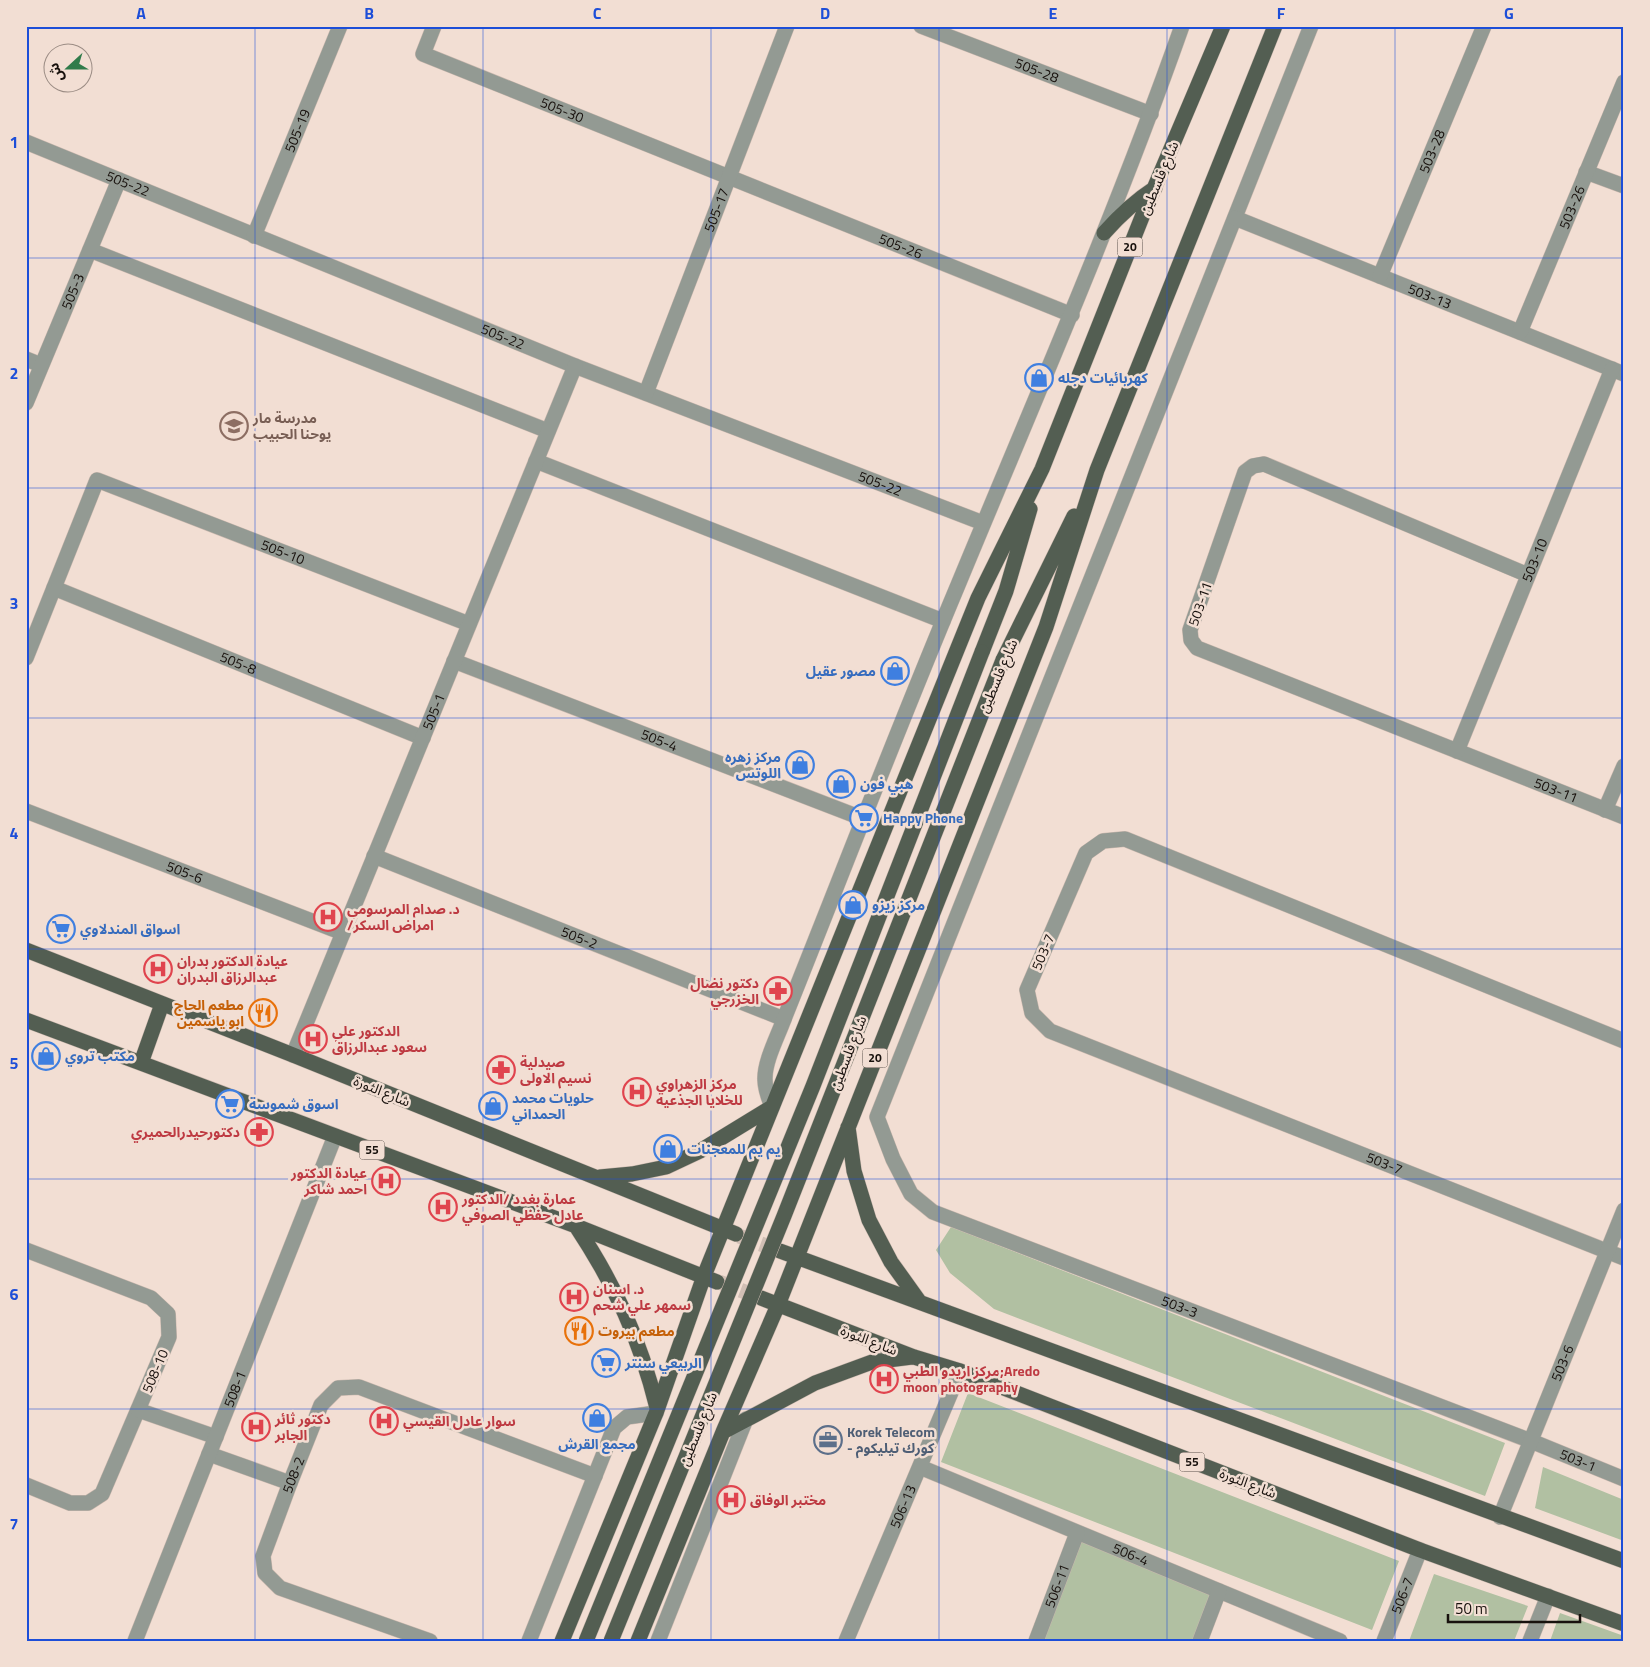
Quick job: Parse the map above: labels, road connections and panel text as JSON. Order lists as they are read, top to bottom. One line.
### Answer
{"streets":{"main road":["شارع فلسطين","20","شارع الثورة","55"],"street":["505-28","505-30","505-19","503-28","505-22","503-26","505-17","505-26","505-3","503-13","505-10","503-10","503-11","505-8","505-1","505-4","505-6","505-2","503-7","503-3","503-6","508-10","508-1","503-1","508-2","506-13","506-4","506-11","506-7"]},"crossings":[["505-30","505-17"],["505-30","505-26"],["505-19","505-22"],["503-28","503-13"],["شارع فلسطين","شارع الثورة"],["شارع فلسطين","55"],["505-22","505-17"],["505-22","505-3"],["505-22","505-1"],["503-26","503-13"],["505-17","505-26"],["503-13","503-10"],["503-13","503-3"],["505-10","505-8"],["505-10","505-1"],["503-10","503-11"],["505-8","505-1"],["505-1","505-4"],["505-1","505-6"],["505-1","505-2"],["505-1","شارع الثورة"],["503-7","503-6"],["شارع الثورة","506-13"],["شارع الثورة","506-7"],["55","508-1"],["503-3","503-6"],["503-3","503-1"],["503-6","503-1"],["506-13","506-4"],["506-4","506-11"]],"places":{"shop":["كهربائيات دجله","مصور عقيل","مركز زهره اللوتس","هبي فون","مركز زيزو","مكتب تروي","حلويات محمد الحمداني","يم يم للمعجنات","مجمع القرش"],"school or university":["مدرسة مار يوحنا الحبيب"],"supermarket":["Happy Phone","اسواق المندلاوي","اسوق شموسة","الربيعي سنتر"],"hospital":["د. صدام المرسومي /امراض السكر","عيادة الدكتور بدران عبدالرزاق البدران","الدكتور علي سعود عبدالرزاق","مركز الزهراوي للخلايا الجذعيه","عيادة الدكتور احمد شاكر","عمارة بغدد /الدكتور عادل حفظي الصوفي","د. اسنان سمهر علي شحم","مركز اريدو الطبي;Aredo moon photography","سوار عادل القيسي","دكتور ثائر الجابر","مختبر الوفاق"],"pharmacy":["دكتور نضال الخزرجي","صيدلية نسيم الاولى","دكتورحيدرالحميري"],"restaurant":["مطعم الحاج ابو ياسمين","مطعم بيروت"],"office":["Korek Telecom - كورك تيليكوم"]},"scale_bar":"50 m","north":"left","grid":{"columns":["A","B","C","D","E","F","G"],"rows":["1","2","3","4","5","6","7"]}}
